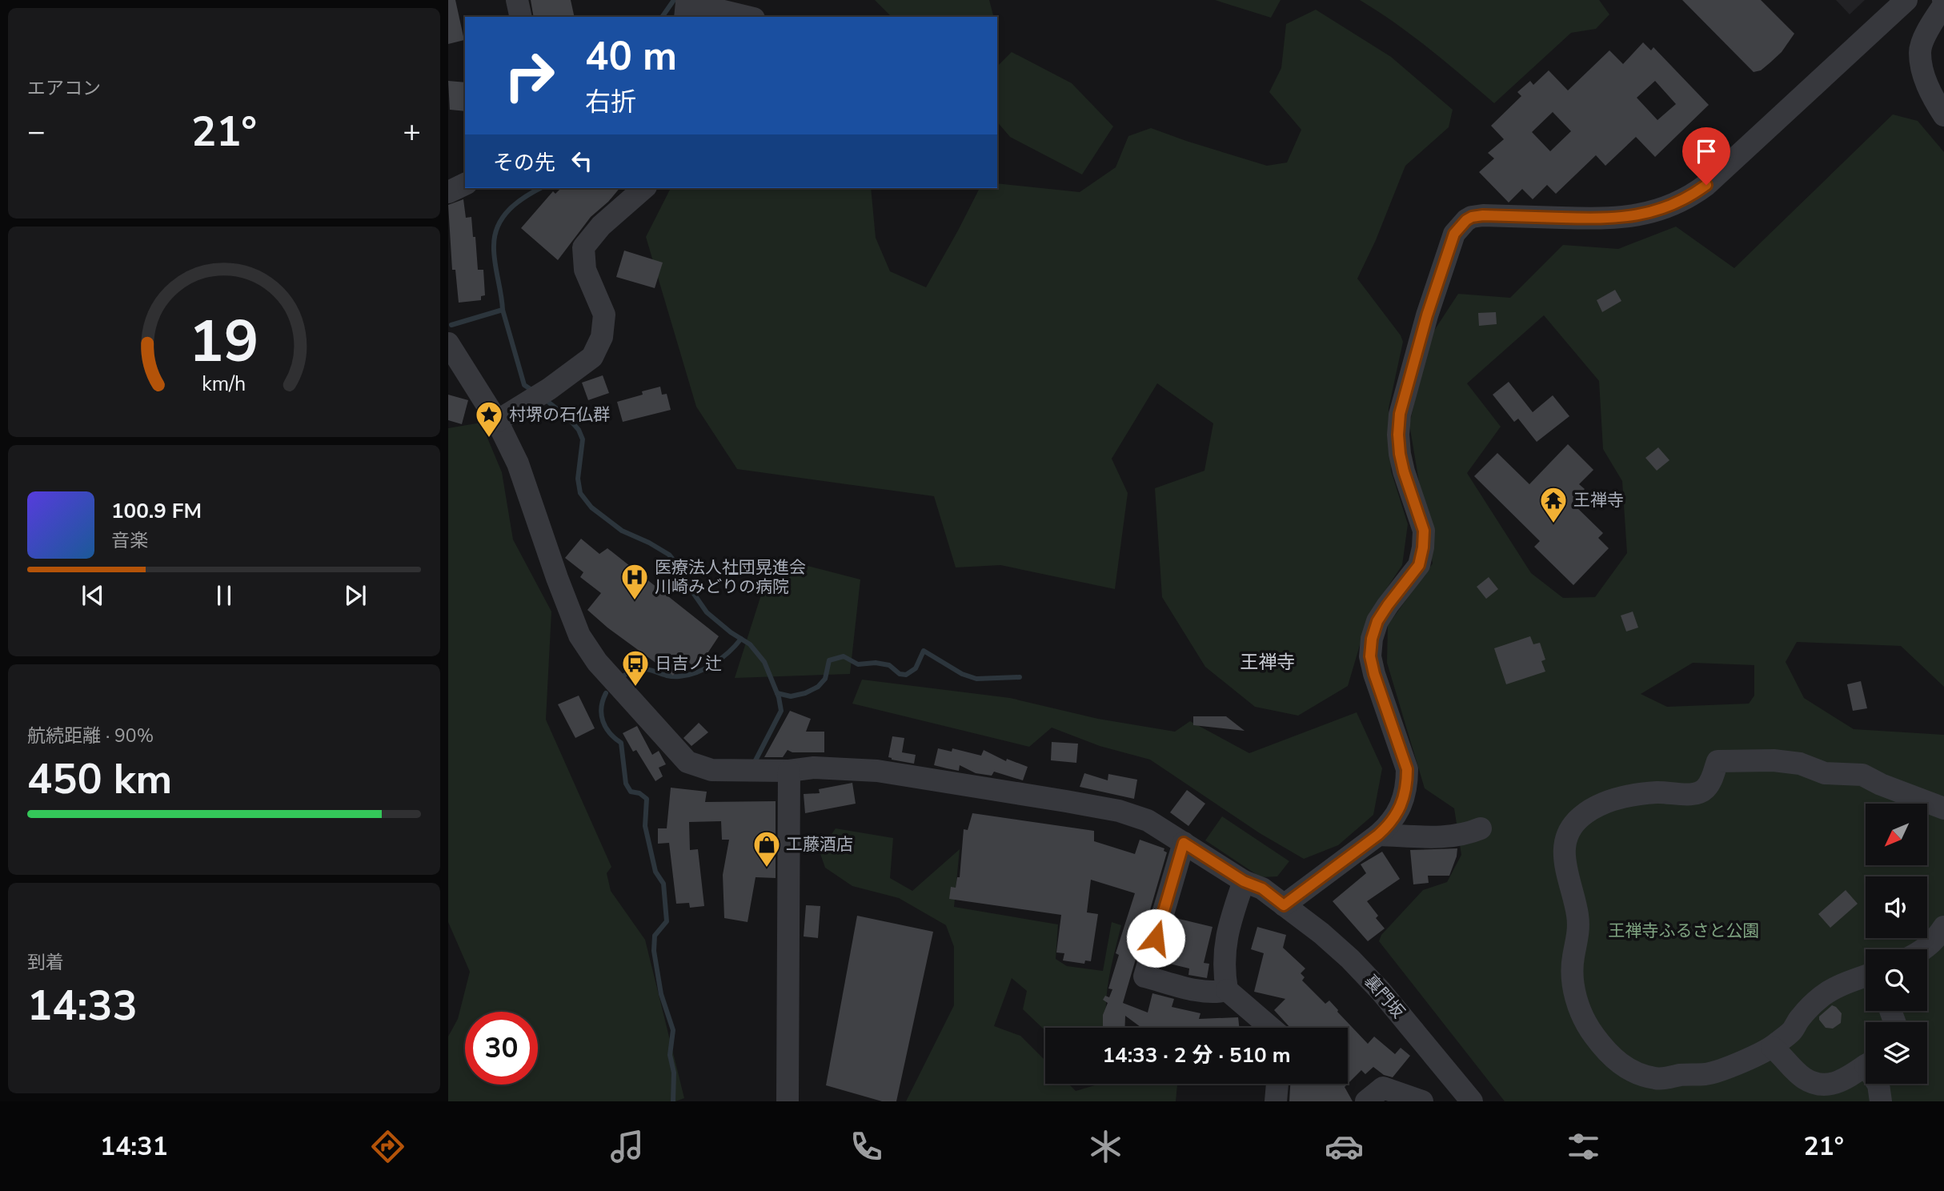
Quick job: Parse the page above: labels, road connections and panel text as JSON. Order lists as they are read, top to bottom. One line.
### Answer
{"streets":{"street":["裏門坂"]},"districts":["王禅寺"],"parks":["王禅寺ふるさと公園"],"places":{"place":["村堺の石仏群"],"temple":["王禅寺"],"hospital":["医療法人社団晃進会 川崎みどりの病院"],"bus stop":["日吉ノ辻"],"shop":["工藤酒店"]},"north":"bottom left","page":{"tile":["エアコン",["航続距離 · 90%","450 km"],["到着","14:33"]],"turn":["40 m","右折"],"heat":["−","21°","+"],"then":"その先","song":["100.9 FM","音楽"],"limit":"30","trip":"14:33 · 2 分 · 510 m","tabs":["14:31","21°"],"gauge":["19","km/h"]}}
